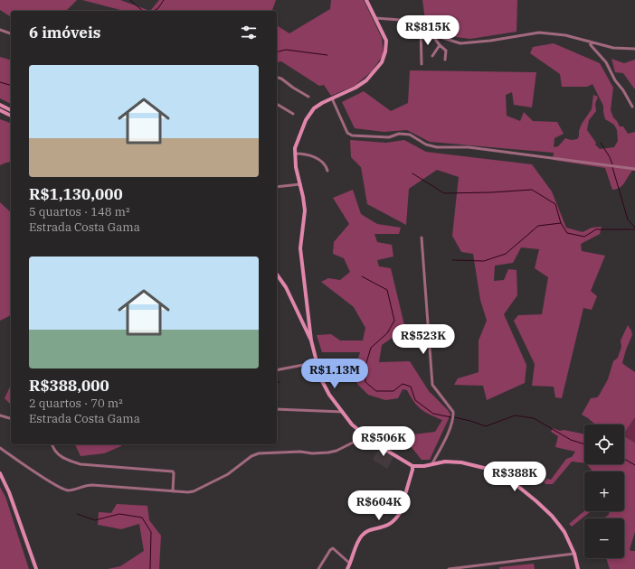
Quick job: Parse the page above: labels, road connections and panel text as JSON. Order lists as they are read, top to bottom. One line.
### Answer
{"page":{"heading":"6 imóveis","price":["R$815K","R$523K","R$1.13M","R$506K","R$388K","R$604K"],"list":[{"name":"R$1,130,000","note":"5 quartos · 148 m² · Estrada Costa Gama"},{"name":"R$388,000","note":"2 quartos · 70 m² · Estrada Costa Gama"}],"map_buttons":["+","−"]}}
